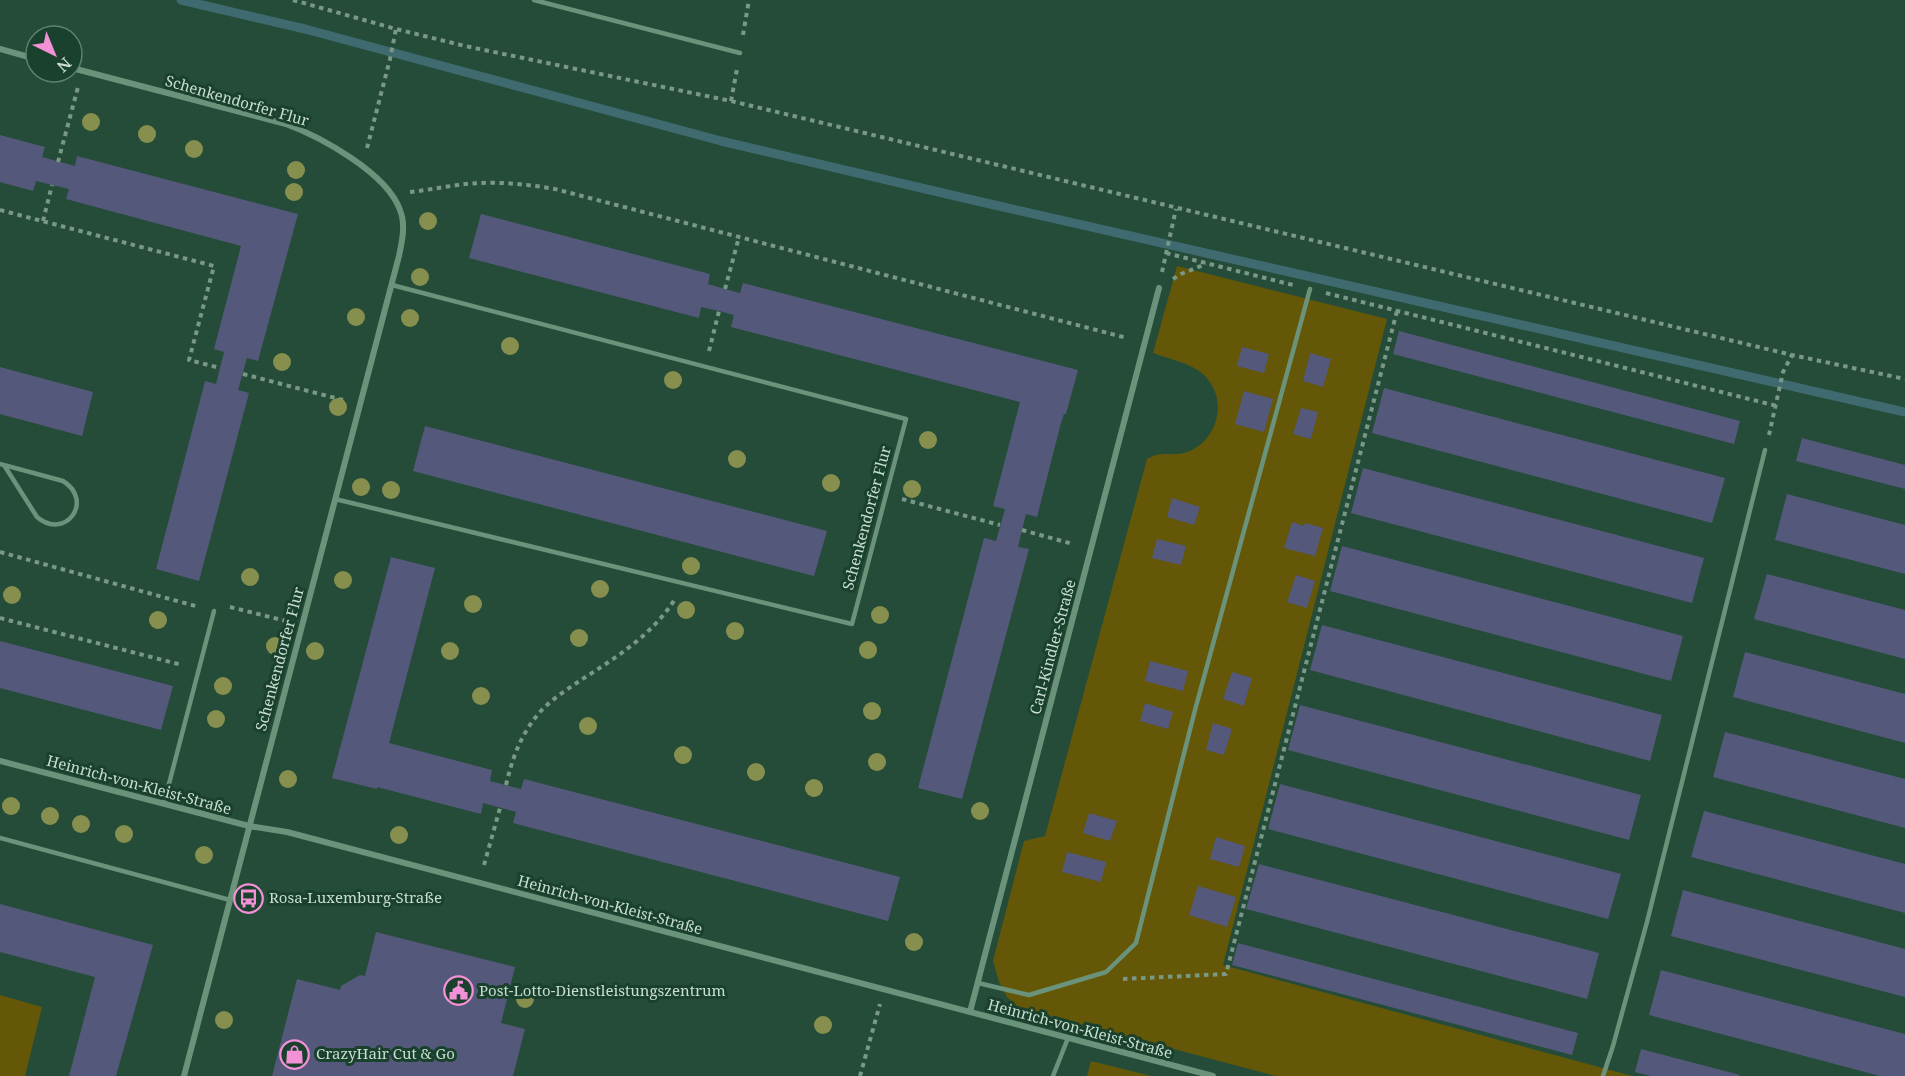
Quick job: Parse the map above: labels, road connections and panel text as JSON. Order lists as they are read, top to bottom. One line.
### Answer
{"streets":{"street":["Schenkendorfer Flur","Carl-Kindler-Straße","Heinrich-von-Kleist-Straße"]},"crossings":[["Schenkendorfer Flur","Heinrich-von-Kleist-Straße"],["Carl-Kindler-Straße","Heinrich-von-Kleist-Straße"]],"places":{"bus stop":["Rosa-Luxemburg-Straße"],"public building":["Post-Lotto-Dienstleistungszentrum"],"shop":["CrazyHair Cut & Go"]},"north":"bottom right"}
